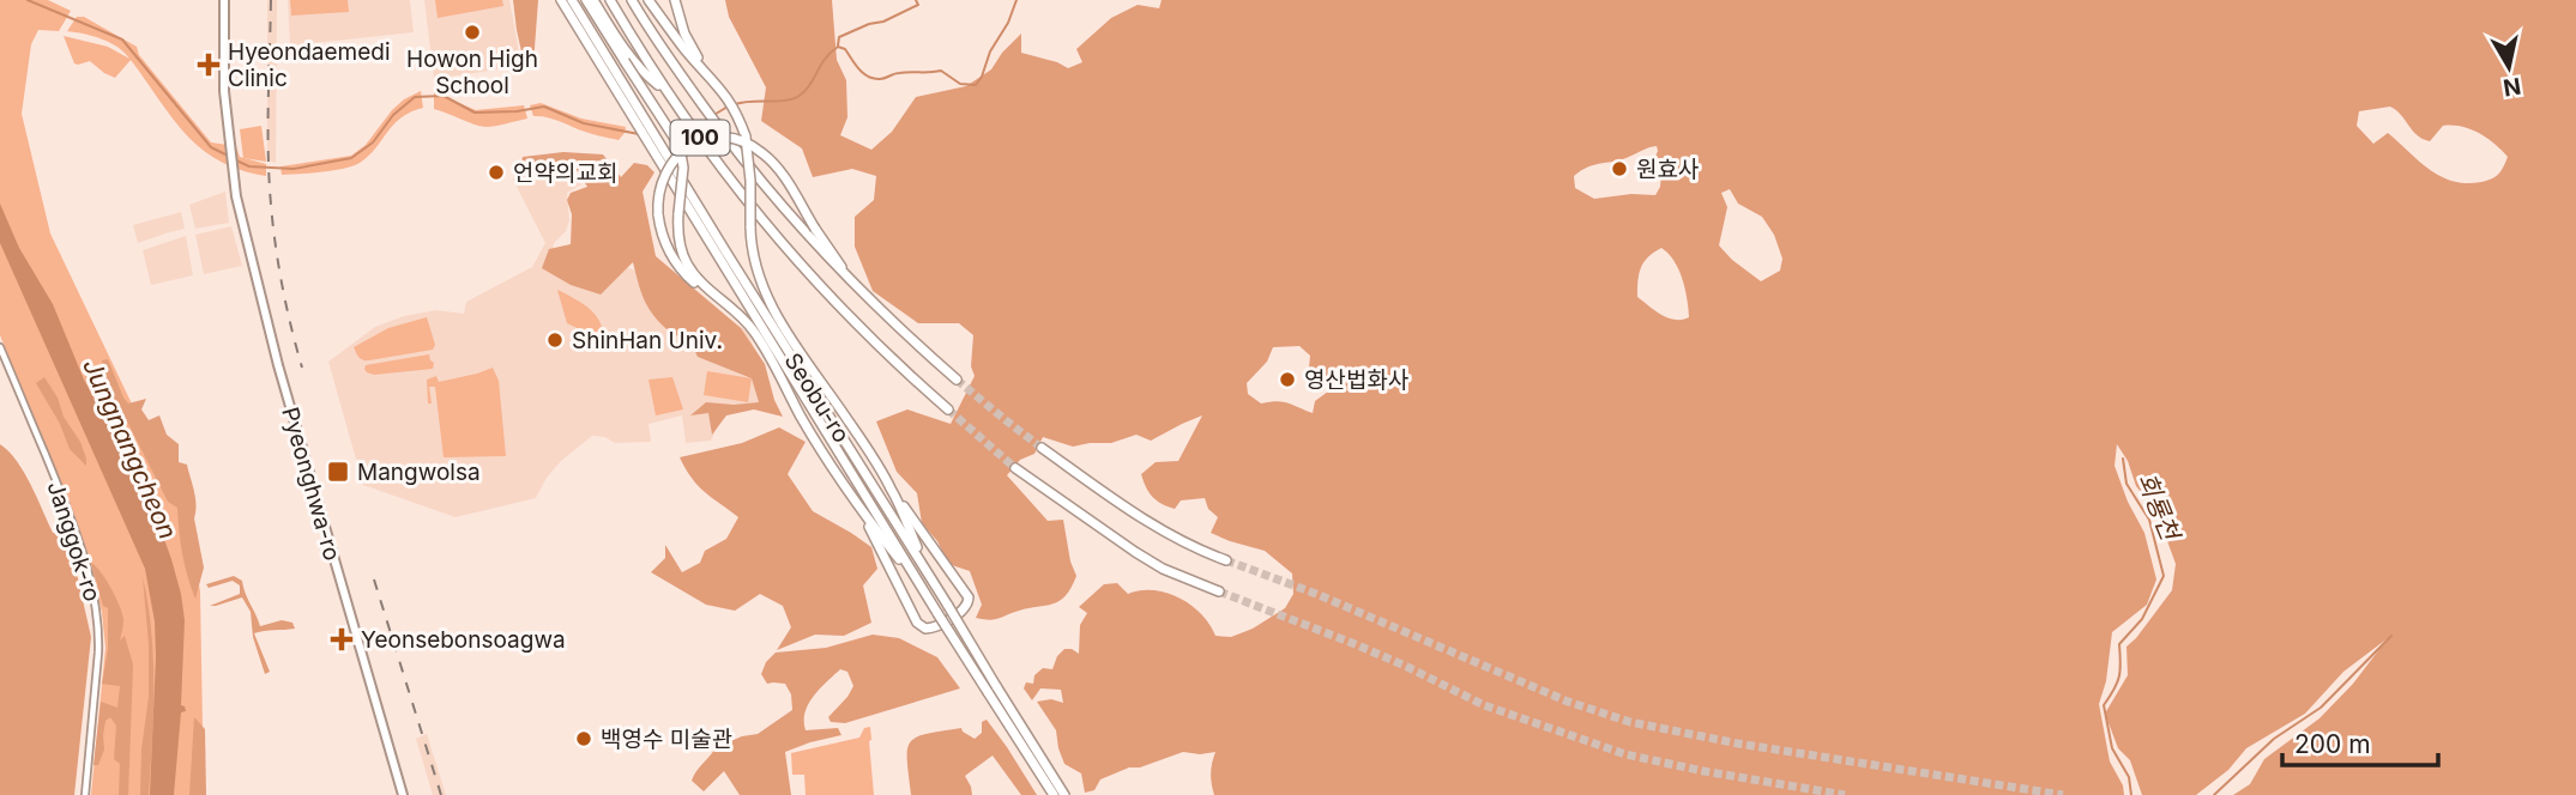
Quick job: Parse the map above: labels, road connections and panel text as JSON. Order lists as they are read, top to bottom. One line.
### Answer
{"streets":{"highway":["100","Seobu-ro"],"main road":["Pyeonghwa-ro"],"street":["Janggok-ro"]},"water":["Jungnangcheon","회룡천"],"places":{"other":["Howon High School","원효사","언약의교회","ShinHan Univ.","영산법화사","백영수 미술관"],"health":["Hyeondaemedi Clinic","Yeonsebonsoagwa"],"transit":["Mangwolsa"]},"scale_bar":"200 m","north":"bottom"}
